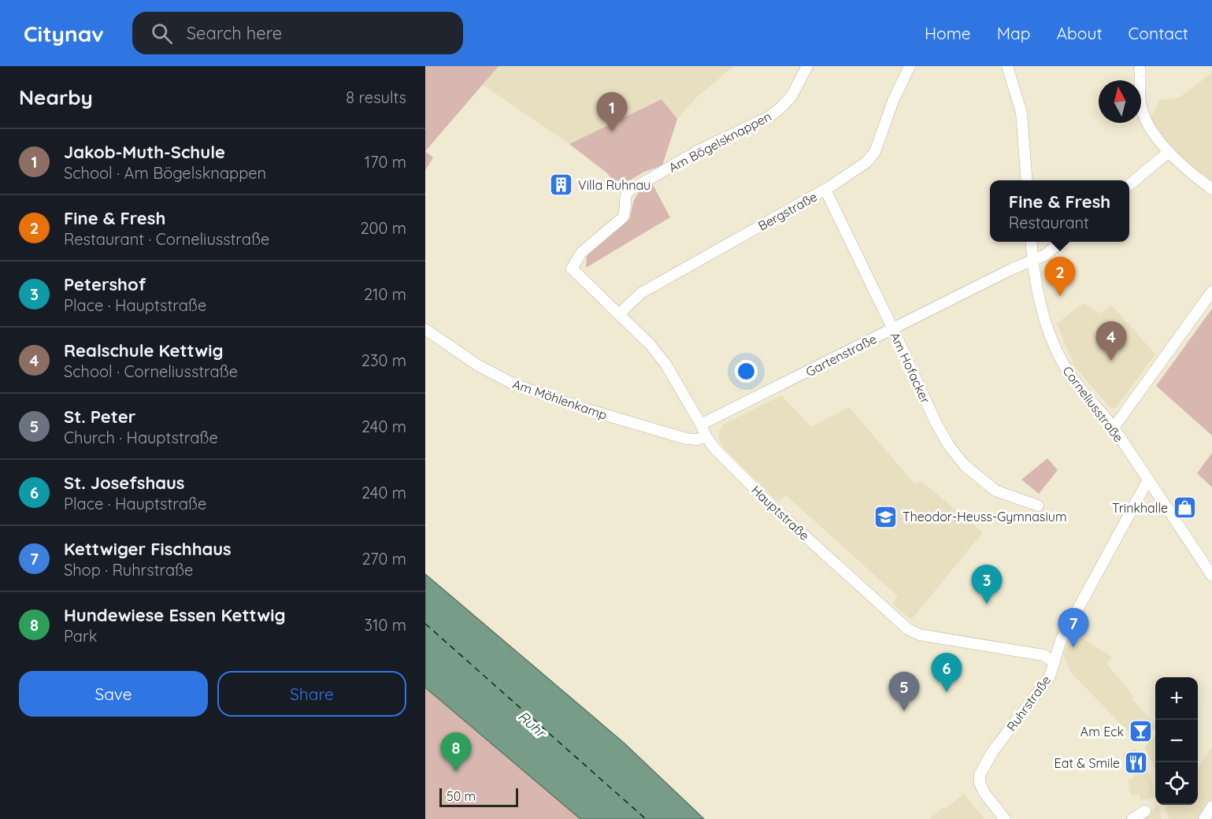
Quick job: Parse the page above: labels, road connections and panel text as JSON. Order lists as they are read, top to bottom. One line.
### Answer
{"streets":{"street":["Am Bögelsknappen","Bergstraße","Gartenstraße","Am Hofacker","Am Möhlenkamp","Corneliusstraße","Hauptstraße","Ruhrstraße"]},"crossings":[["Am Bögelsknappen","Hauptstraße"],["Bergstraße","Am Hofacker"],["Bergstraße","Hauptstraße"],["Gartenstraße","Am Hofacker"],["Gartenstraße","Corneliusstraße"],["Gartenstraße","Hauptstraße"],["Am Möhlenkamp","Hauptstraße"],["Corneliusstraße","Ruhrstraße"],["Hauptstraße","Ruhrstraße"]],"water":["Ruhr"],"places":{"building":["Villa Ruhnau"],"shop":["Trinkhalle"],"school or university":["Theodor-Heuss-Gymnasium"],"bar":["Am Eck"],"restaurant":["Eat & Smile"]},"scale_bar":"50 m","north":"top","page":{"header":"Citynav","search":"Search here","nav":["Home","Map","About","Contact"],"heading":["Nearby","8 results"],"pins":["1","2","4","3","7","6","5","8"],"list":[{"mark":"1","name":"Jakob-Muth-Schule","note":"School · Am Bögelsknappen","value":"170 m"},{"mark":"2","name":"Fine & Fresh","note":"Restaurant · Corneliusstraße","value":"200 m"},{"mark":"3","name":"Petershof","note":"Place · Hauptstraße","value":"210 m"},{"mark":"4","name":"Realschule Kettwig","note":"School · Corneliusstraße","value":"230 m"},{"mark":"5","name":"St. Peter","note":"Church · Hauptstraße","value":"240 m"},{"mark":"6","name":"St. Josefshaus","note":"Place · Hauptstraße","value":"240 m"},{"mark":"7","name":"Kettwiger Fischhaus","note":"Shop · Ruhrstraße","value":"270 m"},{"mark":"8","name":"Hundewiese Essen Kettwig","note":"Park","value":"310 m"}],"popup":["Fine & Fresh","Restaurant"],"buttons":["Save","Share"],"map_buttons":["+","−"],"scale":"50 m"}}
